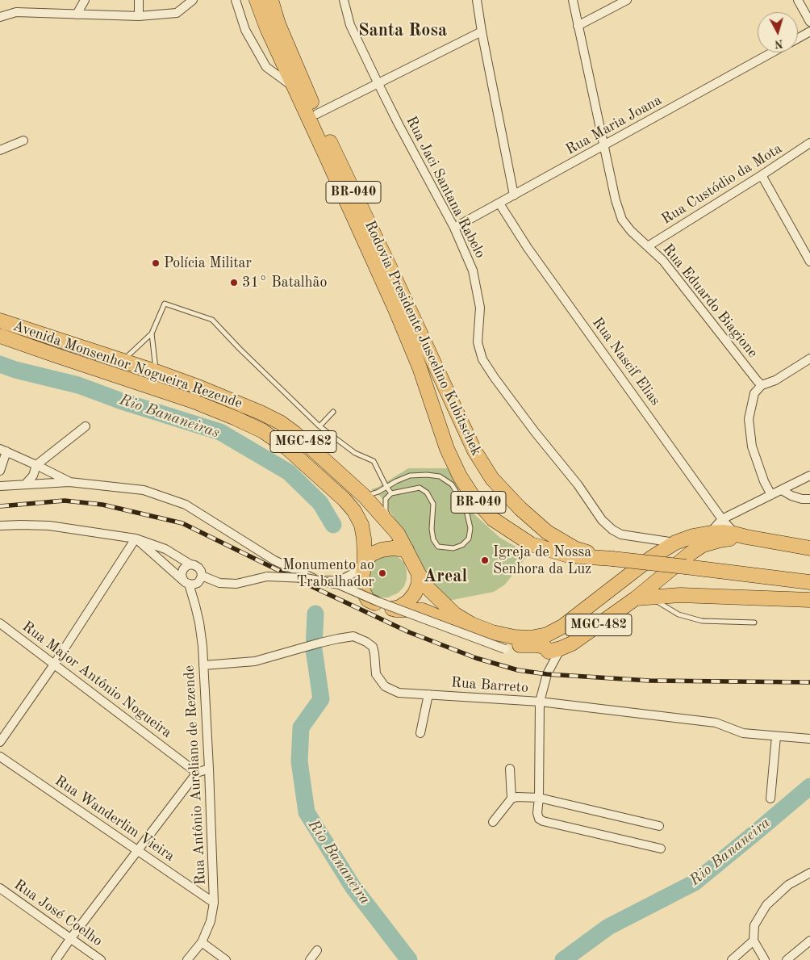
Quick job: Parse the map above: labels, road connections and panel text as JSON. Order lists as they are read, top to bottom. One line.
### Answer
{"streets":{"highway":["BR-040","Rodovia Presidente Juscelino Kubitschek","Avenida Monsenhor Nogueira Rezende","MGC-482"],"street":["Rua Maria Joana","Rua Custódio da Mota","Rua Jaci Santana Rabelo","Rua Eduardo Biagione","Rua Nascif Elias","Rua Major Antônio Nogueira","Rua Barreto","Rua Antônio Aureliano de Rezende","Rua Wanderlim Vieira","Rua José Coelho"]},"crossings":[["Rua Maria Joana","Rua Jaci Santana Rabelo"],["Rua Maria Joana","Rua Eduardo Biagione"],["Rua Maria Joana","Rua Nascif Elias"],["Rua Custódio da Mota","Rua Eduardo Biagione"],["Rua Jaci Santana Rabelo","MGC-482"],["Rua Nascif Elias","MGC-482"],["Avenida Monsenhor Nogueira Rezende","MGC-482"],["Rua Barreto","Rua Antônio Aureliano de Rezende"],["Rua Antônio Aureliano de Rezende","Rua Wanderlim Vieira"]],"districts":["Santa Rosa","Areal"],"water":["Rio Bananeiras","Rio Bananeira"],"places":["Polícia Militar","31° Batalhão","Igreja de Nossa Senhora da Luz","Monumento ao Trabalhador"],"north":"bottom"}
